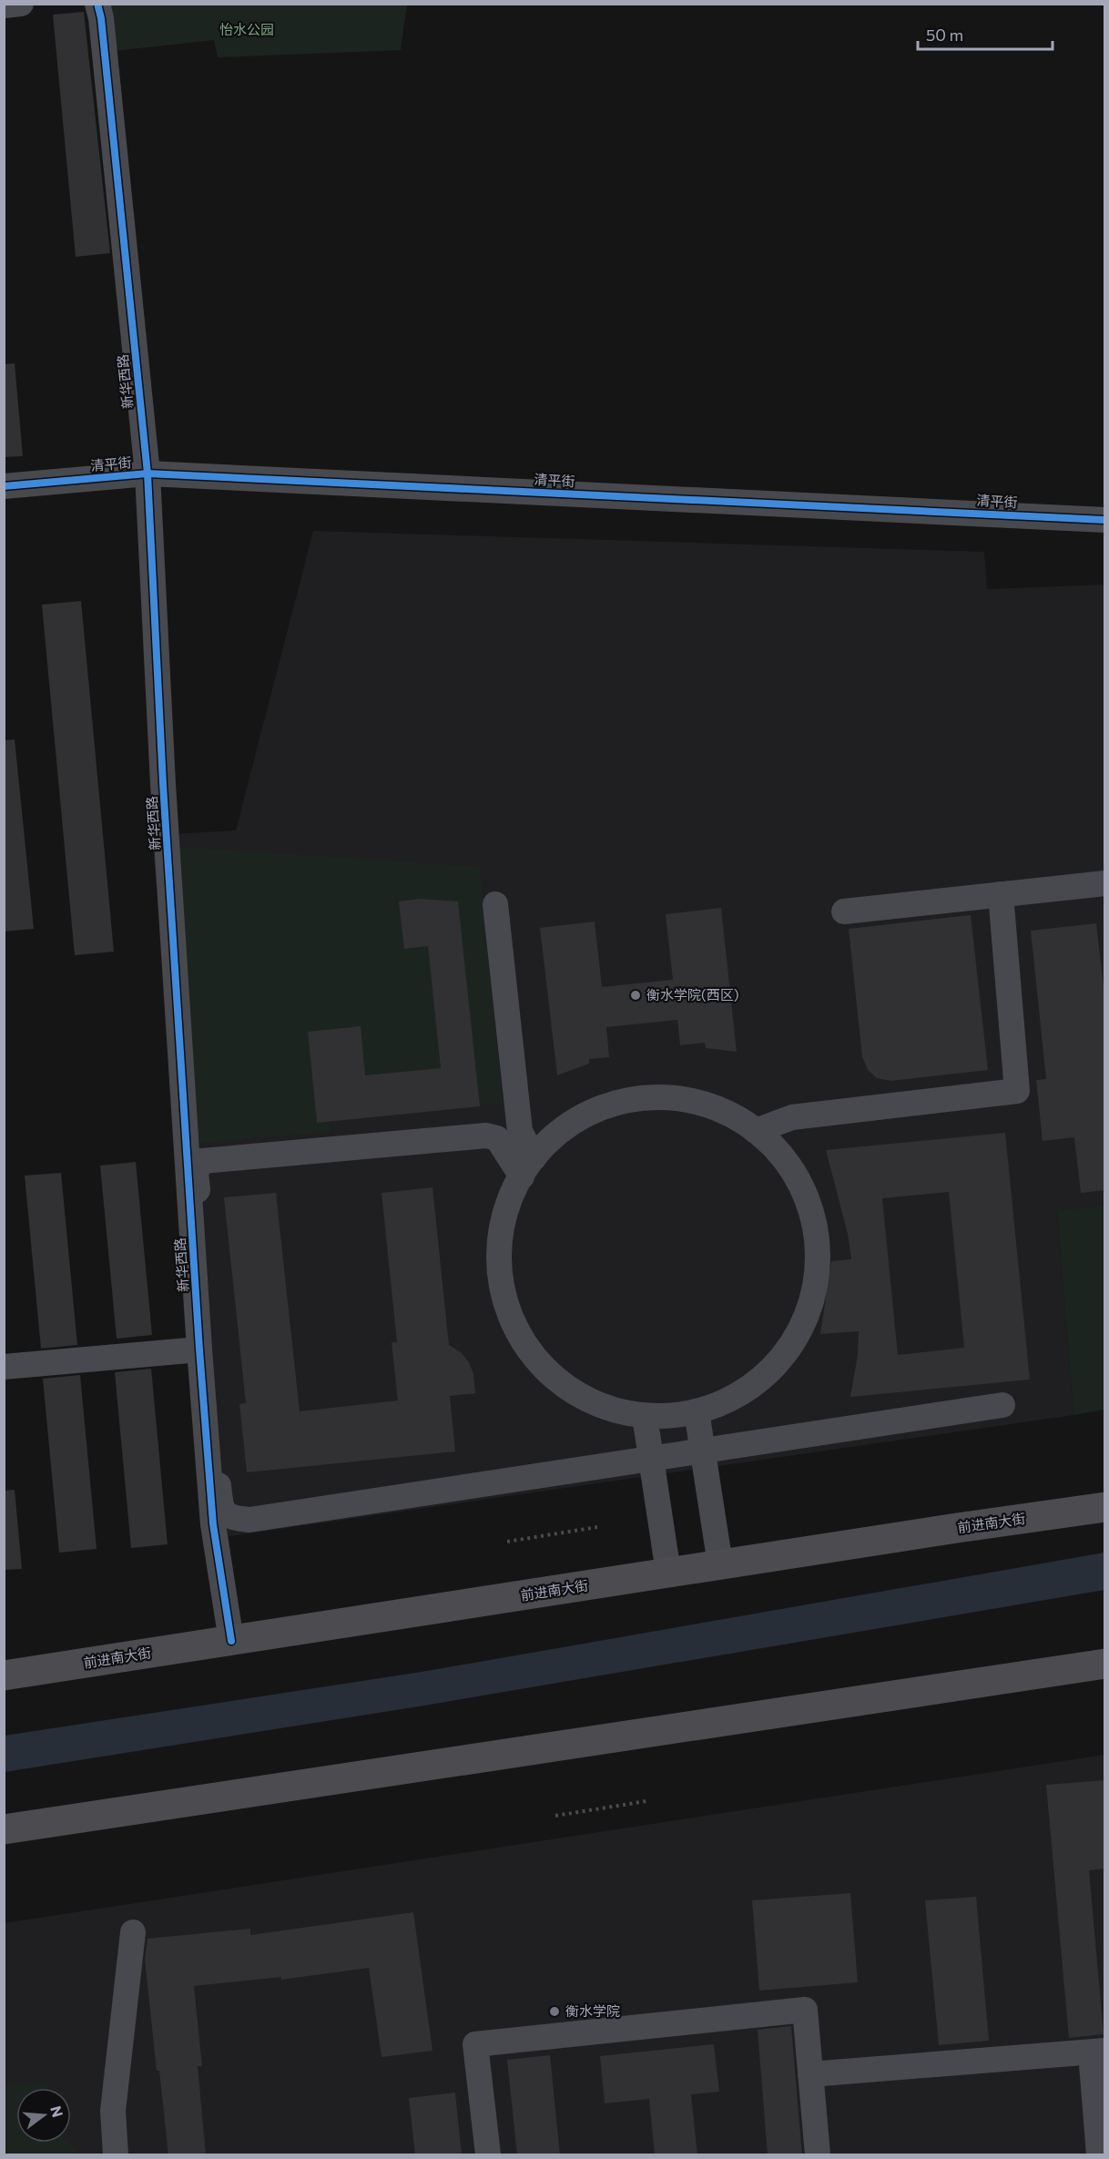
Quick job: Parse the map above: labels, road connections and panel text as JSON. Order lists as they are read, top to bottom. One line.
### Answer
{"streets":{"main road":["前进南大街"],"street":["新华西路","清平街"]},"crossings":[["新华西路","清平街"],["新华西路","前进南大街"]],"parks":["怡水公园"],"places":["衡水学院(西区)","衡水学院"],"scale_bar":"50 m","north":"right"}
